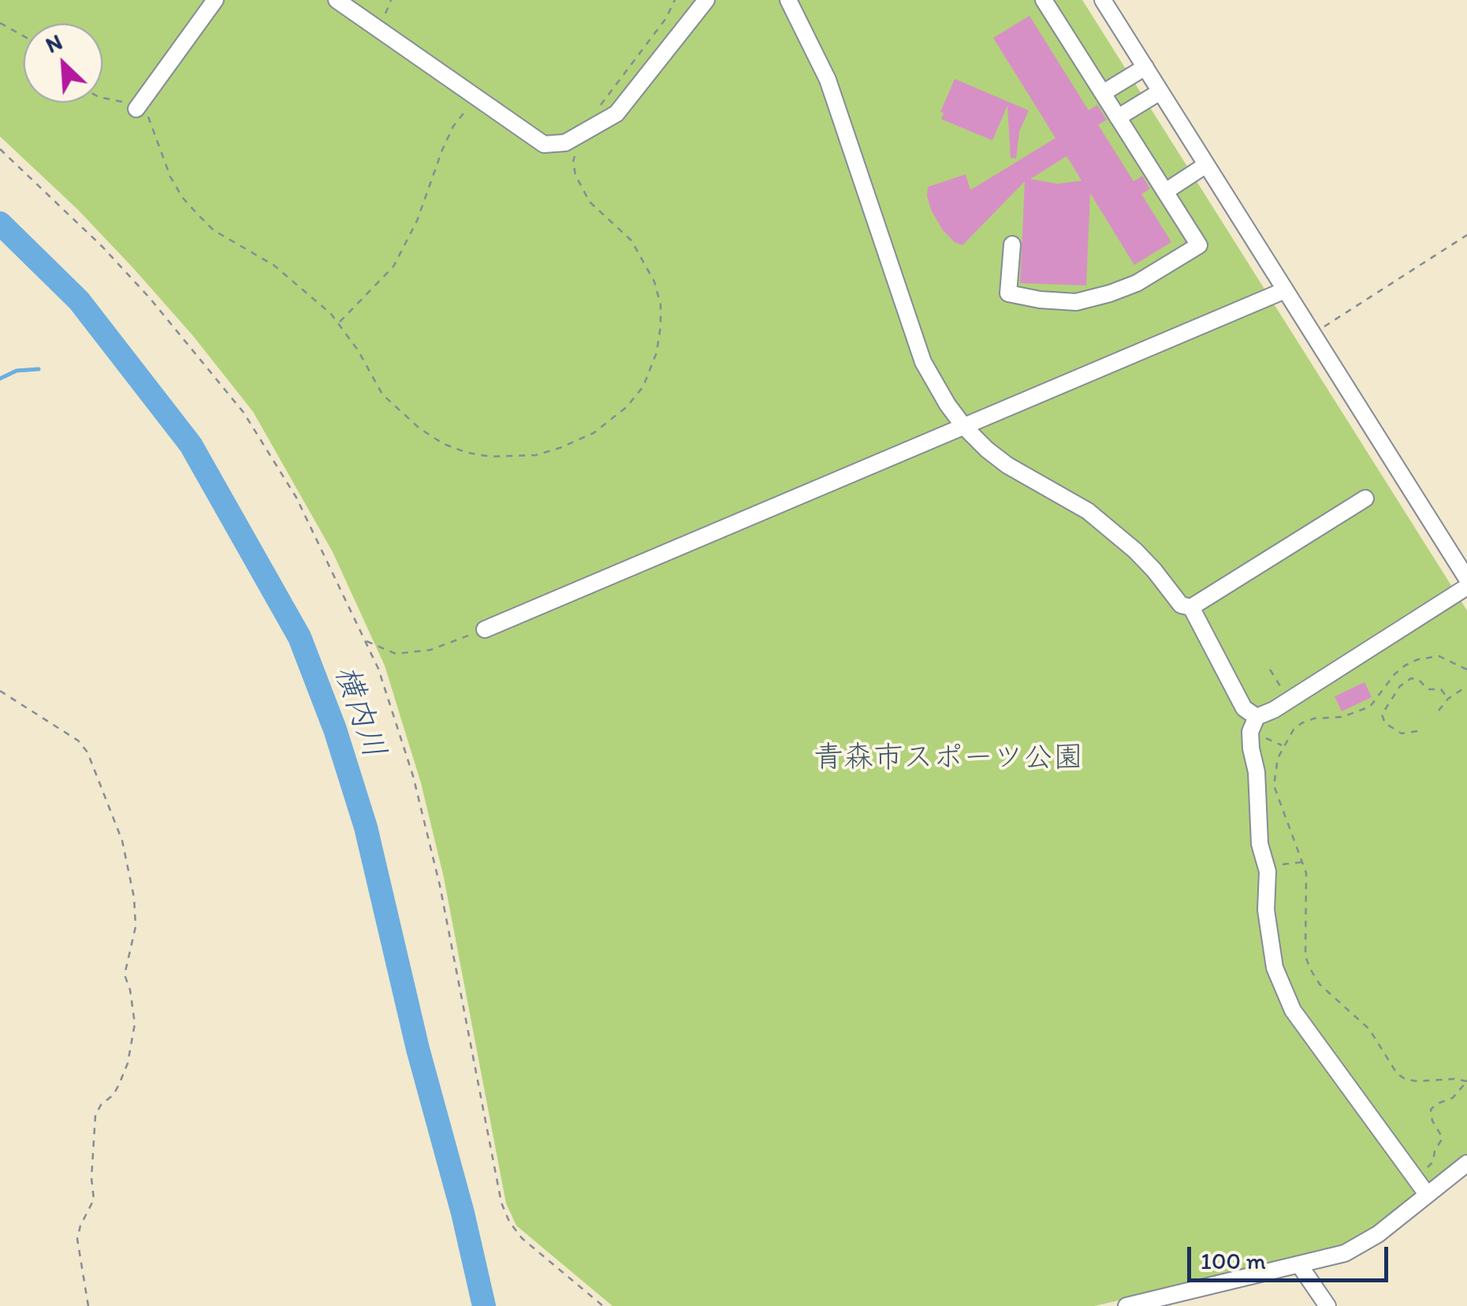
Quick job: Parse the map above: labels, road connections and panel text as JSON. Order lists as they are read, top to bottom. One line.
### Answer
{"water":["横内川"],"parks":["青森市スポーツ公園"],"scale_bar":"100 m","north":"top left"}
